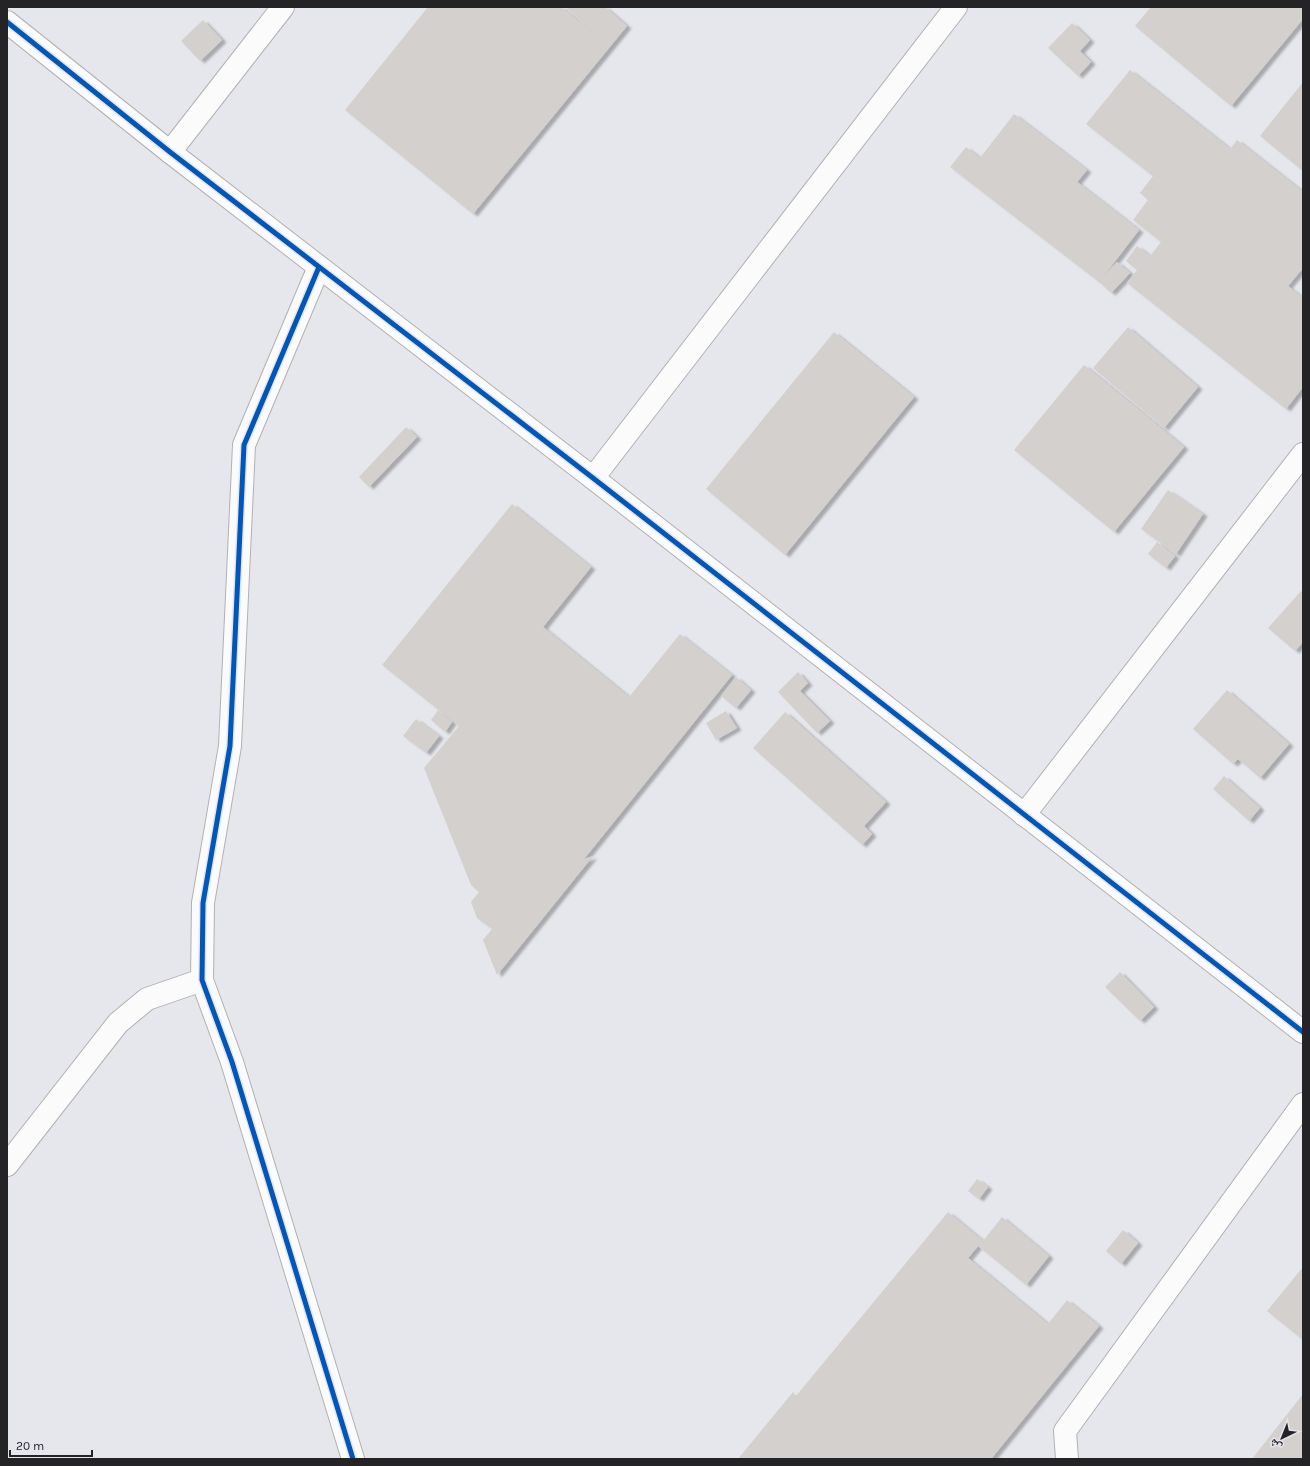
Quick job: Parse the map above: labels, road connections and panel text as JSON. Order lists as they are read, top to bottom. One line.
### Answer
{"scale_bar":"20 m","north":"bottom left"}
